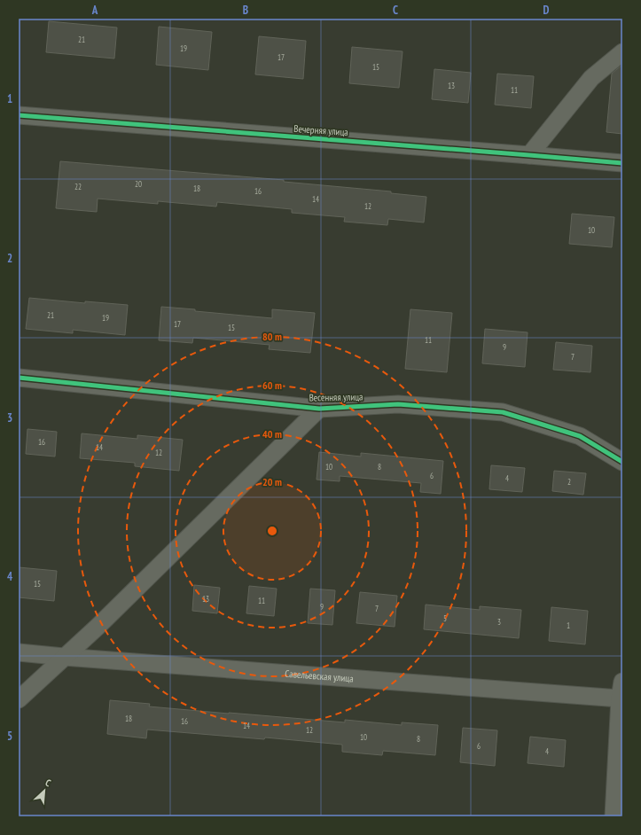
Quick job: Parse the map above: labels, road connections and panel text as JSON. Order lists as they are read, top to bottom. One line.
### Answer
{"streets":{"street":["Вечерняя улица","Весенняя улица","Савельевская улица"]},"house_numbers":["21","19","17","15","13","11","20","22","18","16","14","12","10","21","19","17","15","11","9","7","16","14","12","10","8","6","4","2","15","13","11","9","7","5","3","1","18","16","14","12","10","8","6","4"],"north":"top right","grid":{"columns":["A","B","C","D"],"rows":["1","2","3","4","5"]},"rings":["80 m","60 m","40 m","20 m"]}
